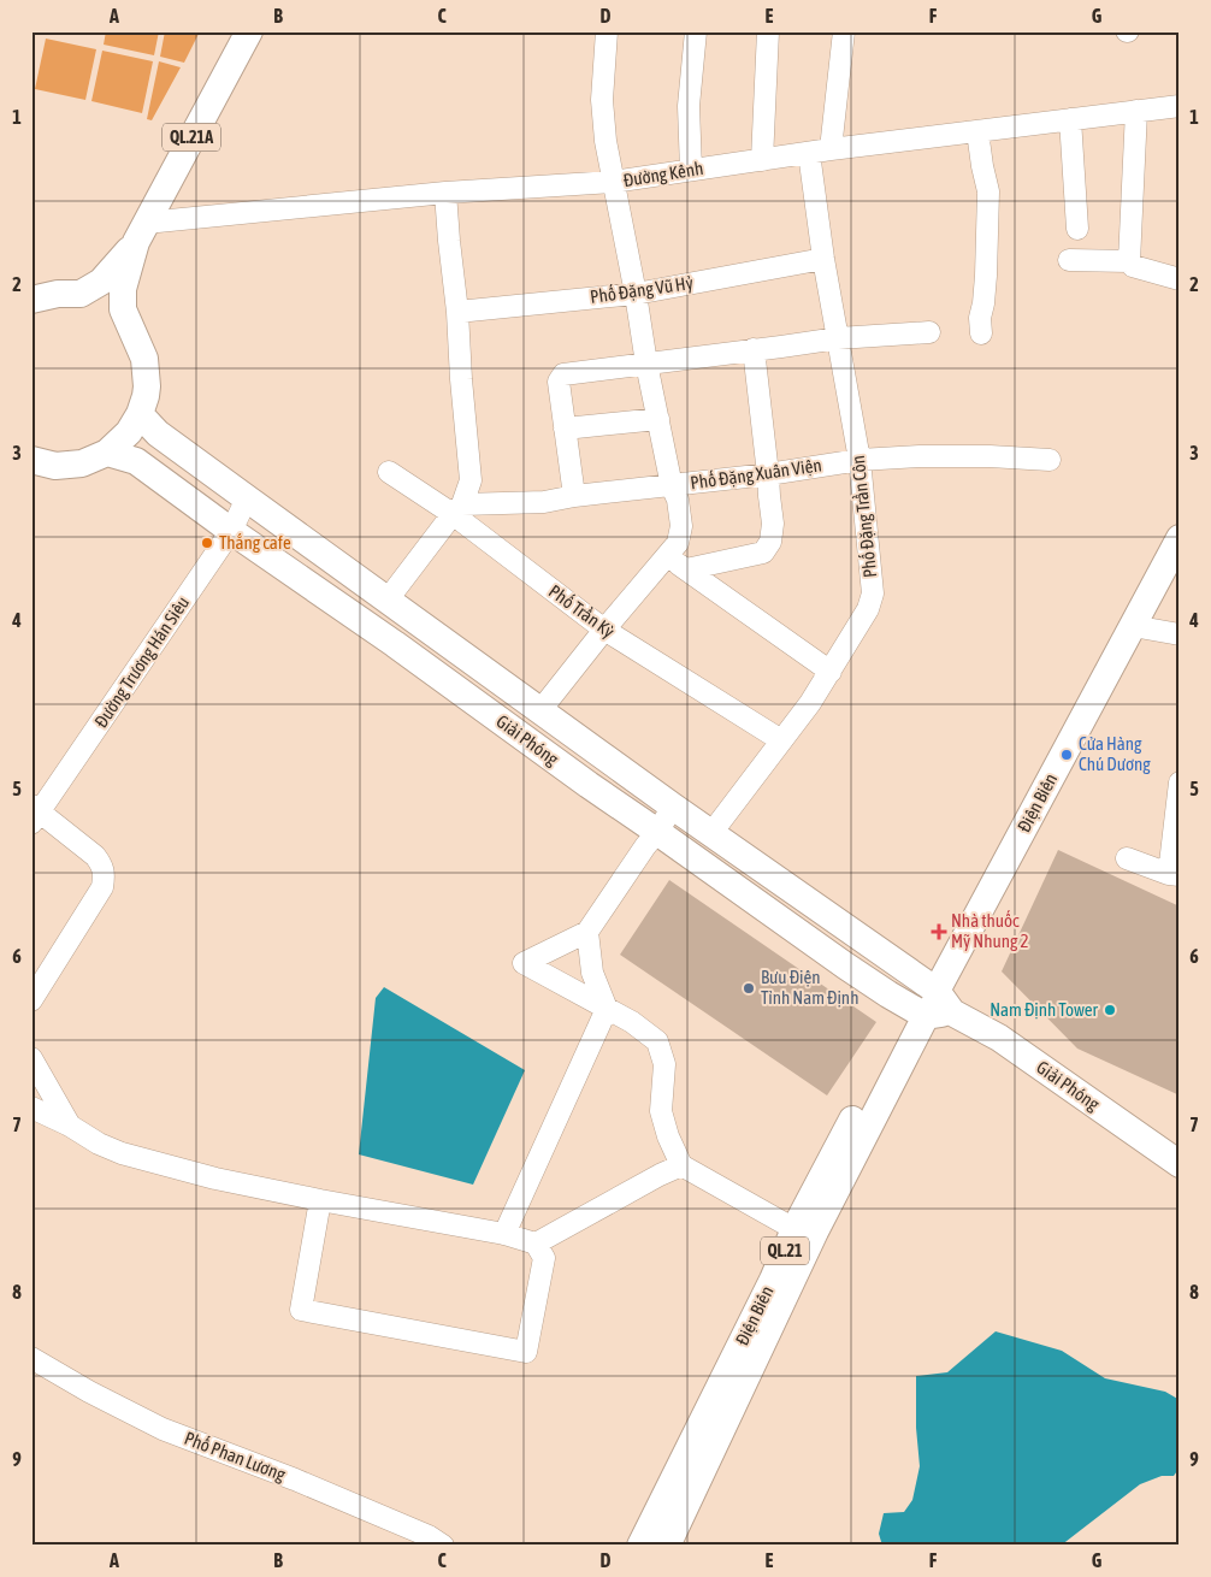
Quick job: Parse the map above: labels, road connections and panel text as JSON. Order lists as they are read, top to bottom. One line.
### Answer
{"streets":{"main road":["QL.21A","Giải Phóng","Điện Biên","QL.21"],"street":["Đường Kênh","Phố Đặng Vũ Hỷ","Phố Đặng Xuân Viện","Phố Đặng Trần Côn","Phố Trần Kỳ","Đường Trương Hán Siêu","Phố Phan Lương"]},"crossings":[["QL.21A","Đường Kênh"],["Đường Kênh","Phố Đặng Trần Côn"],["Phố Đặng Vũ Hỷ","Phố Đặng Trần Côn"],["Phố Đặng Xuân Viện","Phố Đặng Trần Côn"],["Phố Đặng Xuân Viện","Phố Trần Kỳ"],["Phố Đặng Trần Côn","Phố Trần Kỳ"],["Phố Đặng Trần Côn","Giải Phóng"],["Đường Trương Hán Siêu","Giải Phóng"],["Giải Phóng","Điện Biên"]],"places":{"other":["Thắng cafe","Cửa Hàng Chú Dương","Bưu Điện Tỉnh Nam Định","Nam Định Tower"],"health":["Nhà thuốc Mỹ Nhung 2"]},"grid":{"columns":["A","B","C","D","E","F","G"],"rows":["1","2","3","4","5","6","7","8","9"]}}
